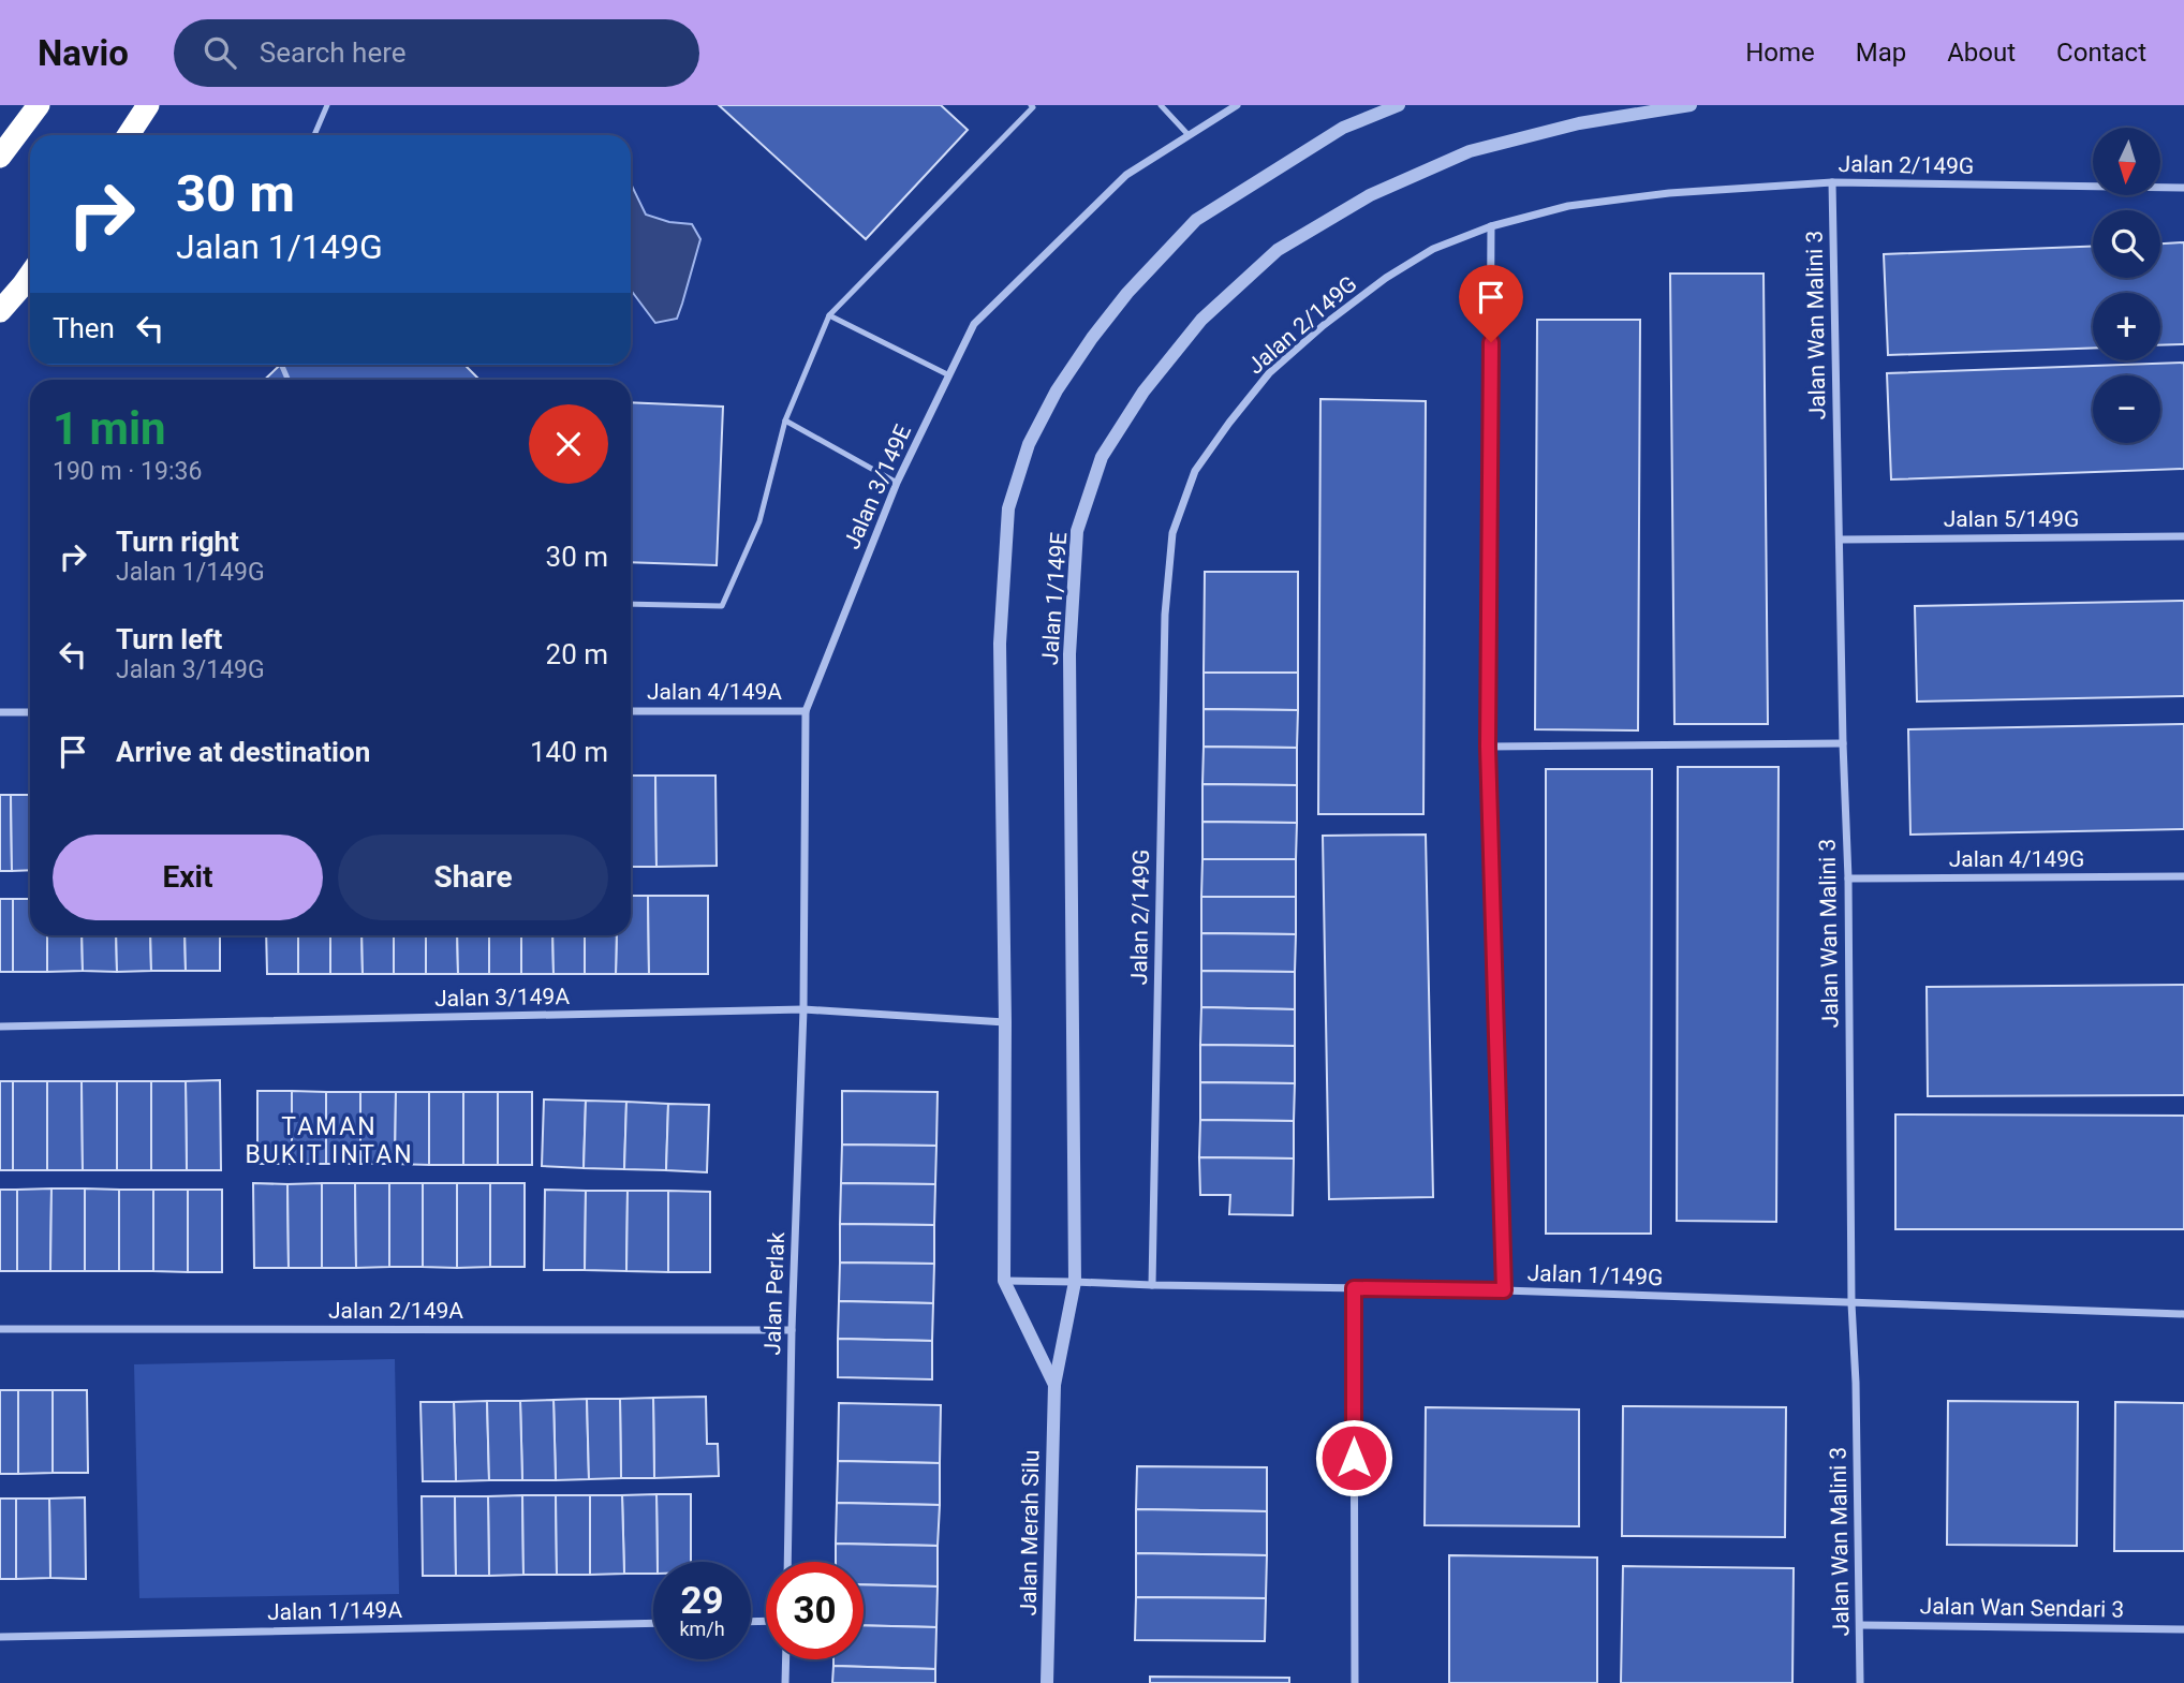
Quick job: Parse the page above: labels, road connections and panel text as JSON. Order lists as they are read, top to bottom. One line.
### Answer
{"streets":{"street":["Jalan 2/149G","Jalan Wan Malini 3","Jalan 3/149E","Jalan 5/149G","Jalan 1/149E","Jalan 4/149A","Jalan 4/149G","Jalan 3/149A","Jalan 1/149G","Jalan Perlak","Jalan 2/149A","Jalan Merah Silu","Jalan Wan Sendari 3","Jalan 1/149A"]},"crossings":[["Jalan 2/149G","Jalan Wan Malini 3"],["Jalan 2/149G","Jalan 1/149G"],["Jalan Wan Malini 3","Jalan 5/149G"],["Jalan Wan Malini 3","Jalan 4/149G"],["Jalan Wan Malini 3","Jalan 1/149G"],["Jalan Wan Malini 3","Jalan Wan Sendari 3"],["Jalan 3/149E","Jalan 4/149A"],["Jalan 3/149E","Jalan 3/149A"],["Jalan 3/149E","Jalan Perlak"],["Jalan 1/149E","Jalan 1/149G"],["Jalan 1/149E","Jalan Merah Silu"],["Jalan 3/149A","Jalan Perlak"],["Jalan 1/149G","Jalan Merah Silu"],["Jalan Perlak","Jalan 2/149A"]],"districts":["TAMAN BUKIT INTAN"],"north":"bottom","page":{"header":"Navio","search":"Search here","nav":["Home","Map","About","Contact"],"map_buttons":["+","−"],"turn":["30 m","Jalan 1/149G"],"then":"Then","heading":["1 min","190 m · 19:36"],"list":[{"name":"Turn right","note":"Jalan 1/149G","value":"30 m"},{"name":"Turn left","note":"Jalan 3/149G","value":"20 m"},{"name":"Arrive at destination","value":"140 m"}],"buttons":["Exit","Share"],"speed":"29 km/h","limit":"30"}}
